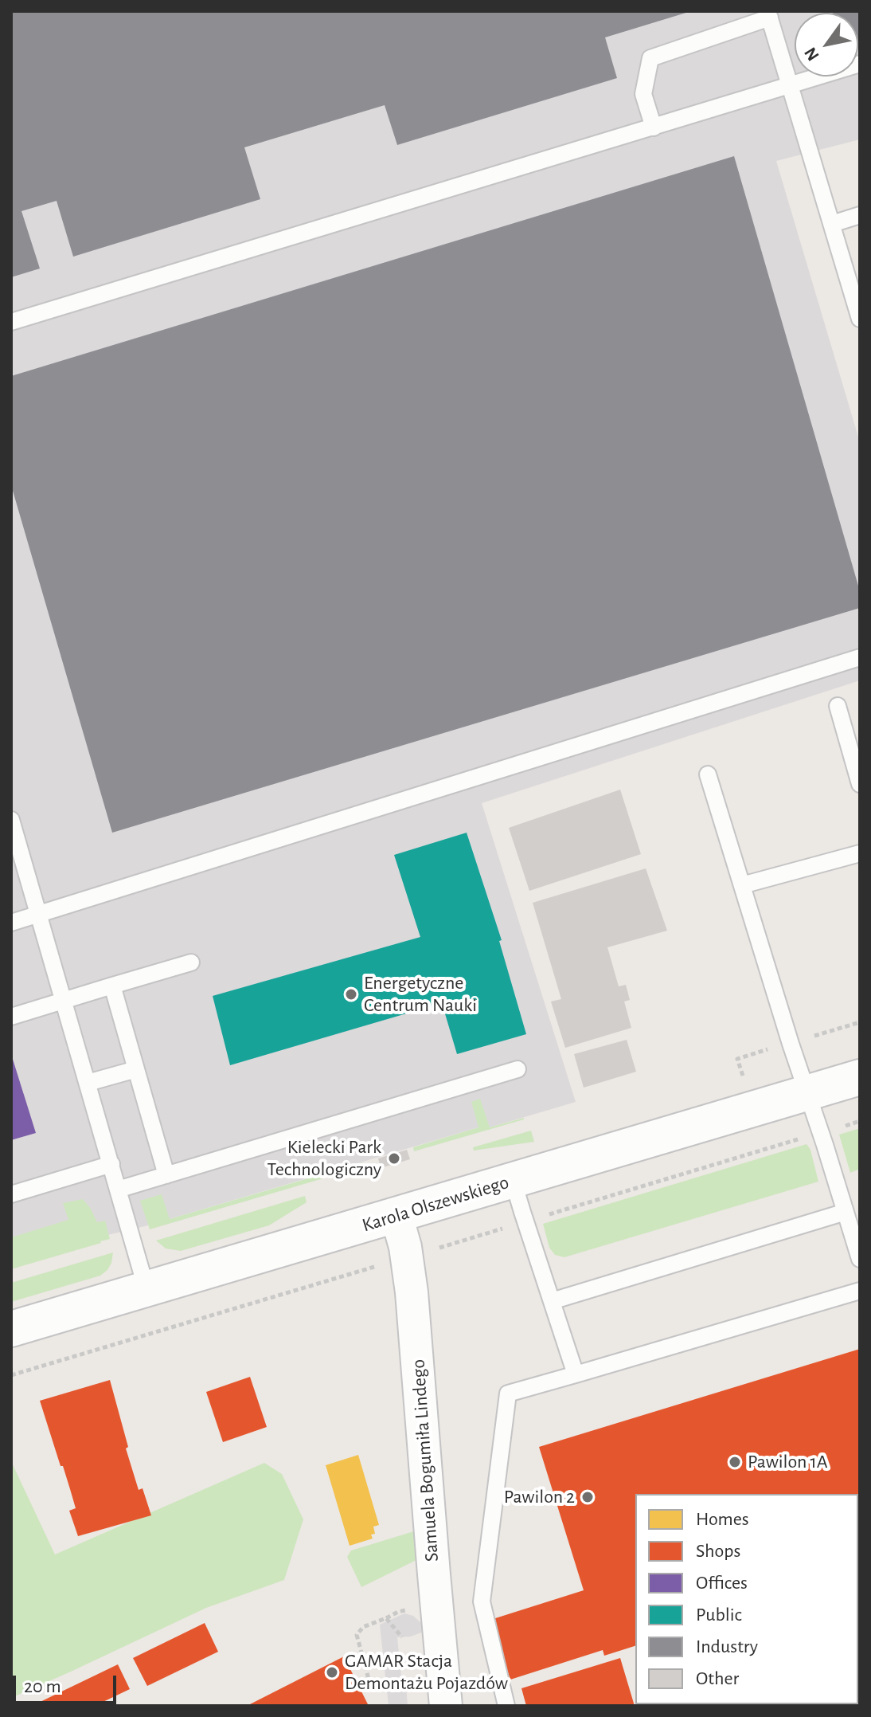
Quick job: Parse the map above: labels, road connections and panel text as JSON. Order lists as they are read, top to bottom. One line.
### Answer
{"streets":{"street":["Karola Olszewskiego","Samuela Bogumiła Lindego"]},"crossings":[["Karola Olszewskiego","Samuela Bogumiła Lindego"]],"places":["Energetyczne Centrum Nauki","Kielecki Park Technologiczny","Pawilon 1A","Pawilon 2","GAMAR Stacja Demontażu Pojazdów"],"legend":["Homes","Shops","Offices","Public","Industry","Other"],"scale_bar":"20 m","north":"bottom left"}
